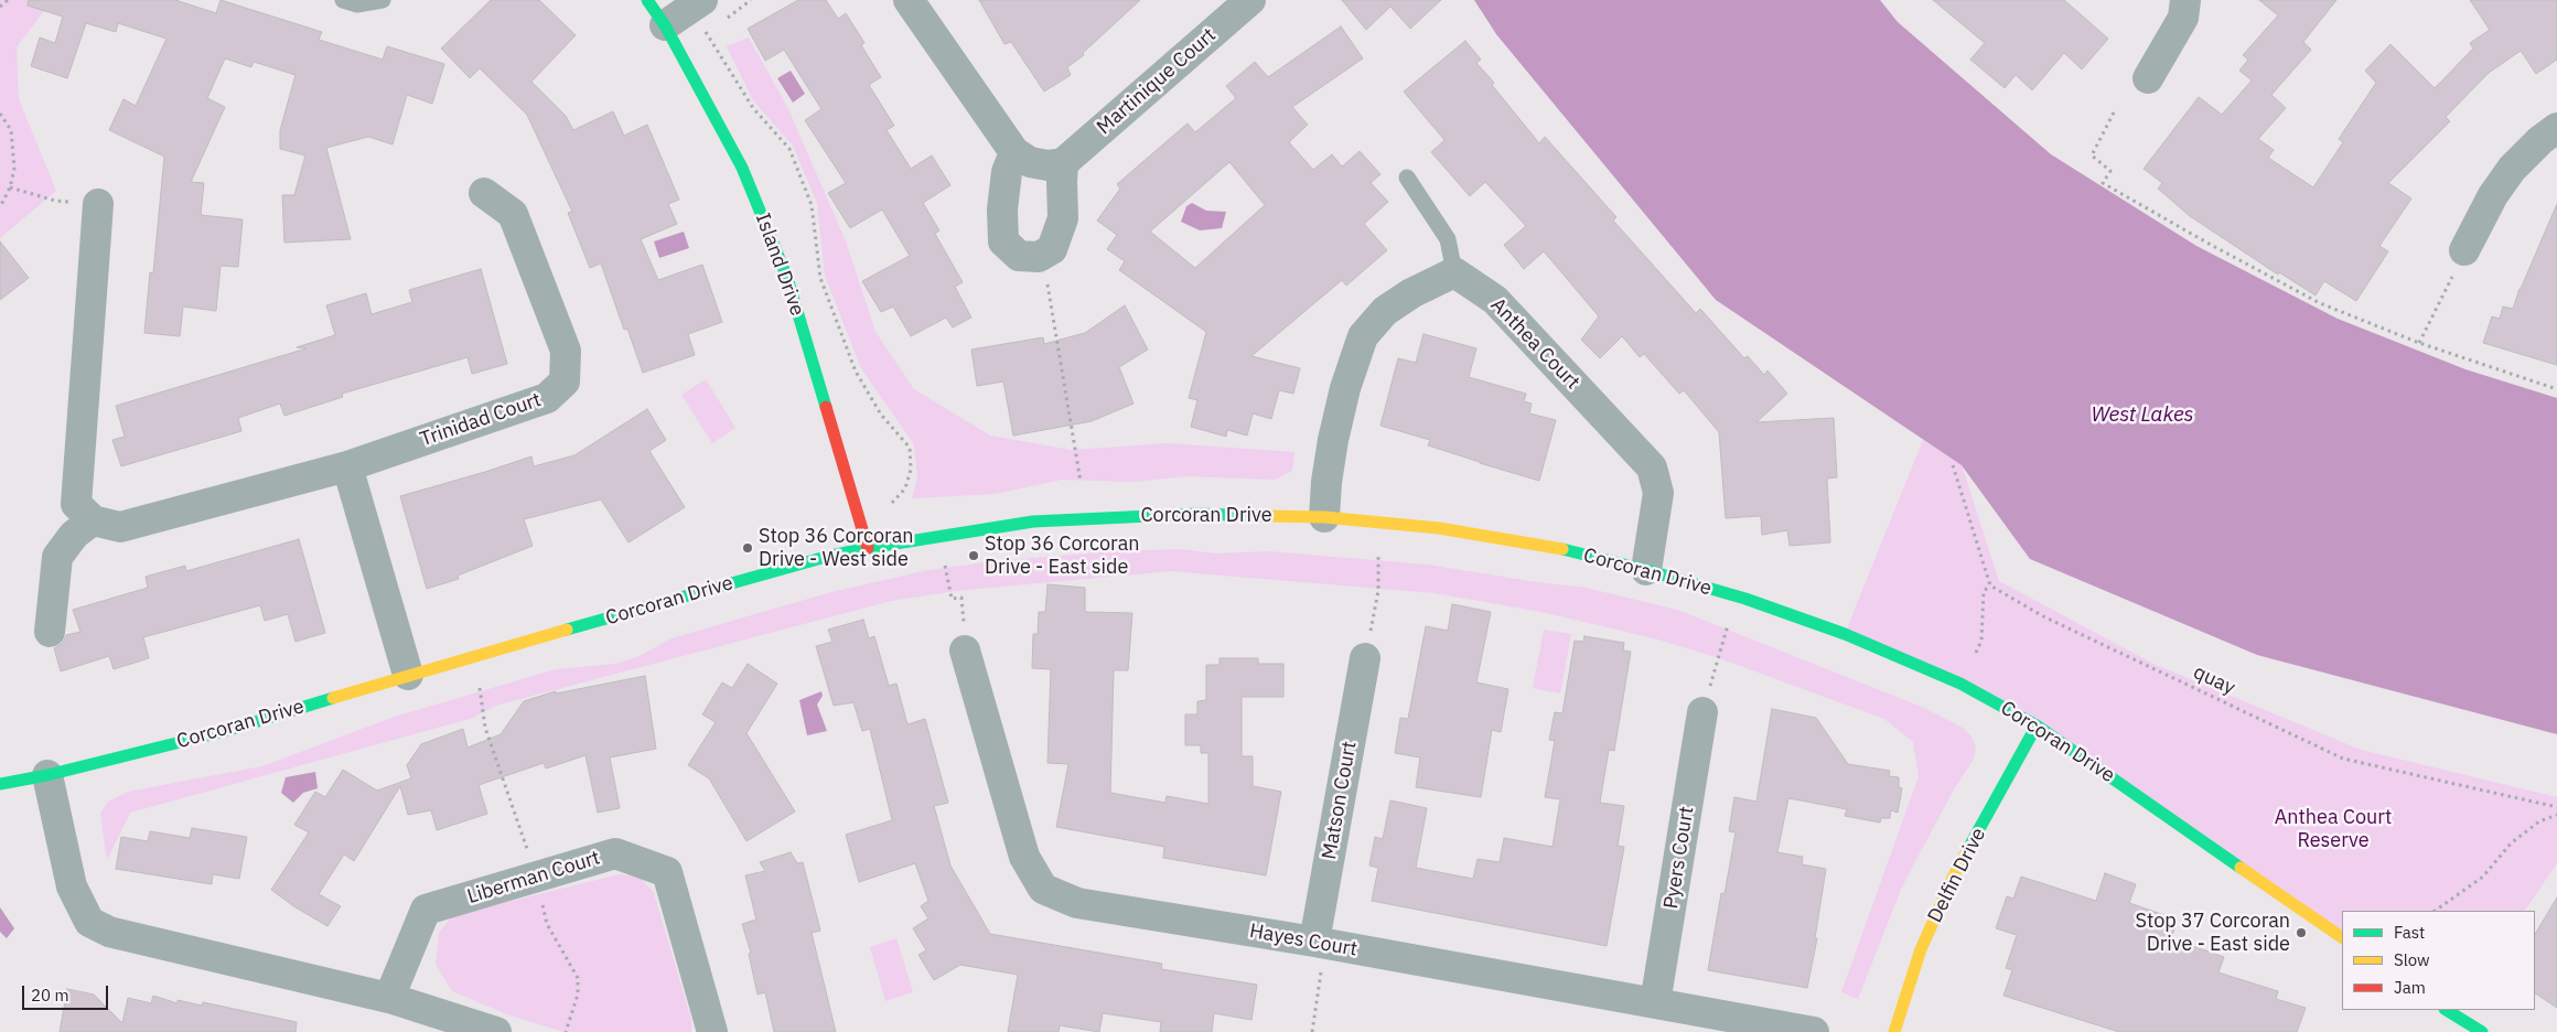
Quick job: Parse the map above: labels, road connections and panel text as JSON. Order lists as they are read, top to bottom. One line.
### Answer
{"streets":{"street":["Martinique Court","Island Drive","Anthea Court","Trinidad Court","Corcoran Drive","Matson Court","Pyers Court","Delfin Drive","Liberman Court","Hayes Court"],"path":["quay"]},"crossings":[["Island Drive","Corcoran Drive"],["Anthea Court","Corcoran Drive"],["Corcoran Drive","Delfin Drive"],["Matson Court","Hayes Court"],["Pyers Court","Hayes Court"]],"water":["West Lakes"],"parks":["Anthea Court Reserve"],"places":["Stop 36 Corcoran Drive - West side","Stop 36 Corcoran Drive - East side","Stop 37 Corcoran Drive - East side"],"legend":["Fast","Slow","Jam"],"scale_bar":"20 m"}
